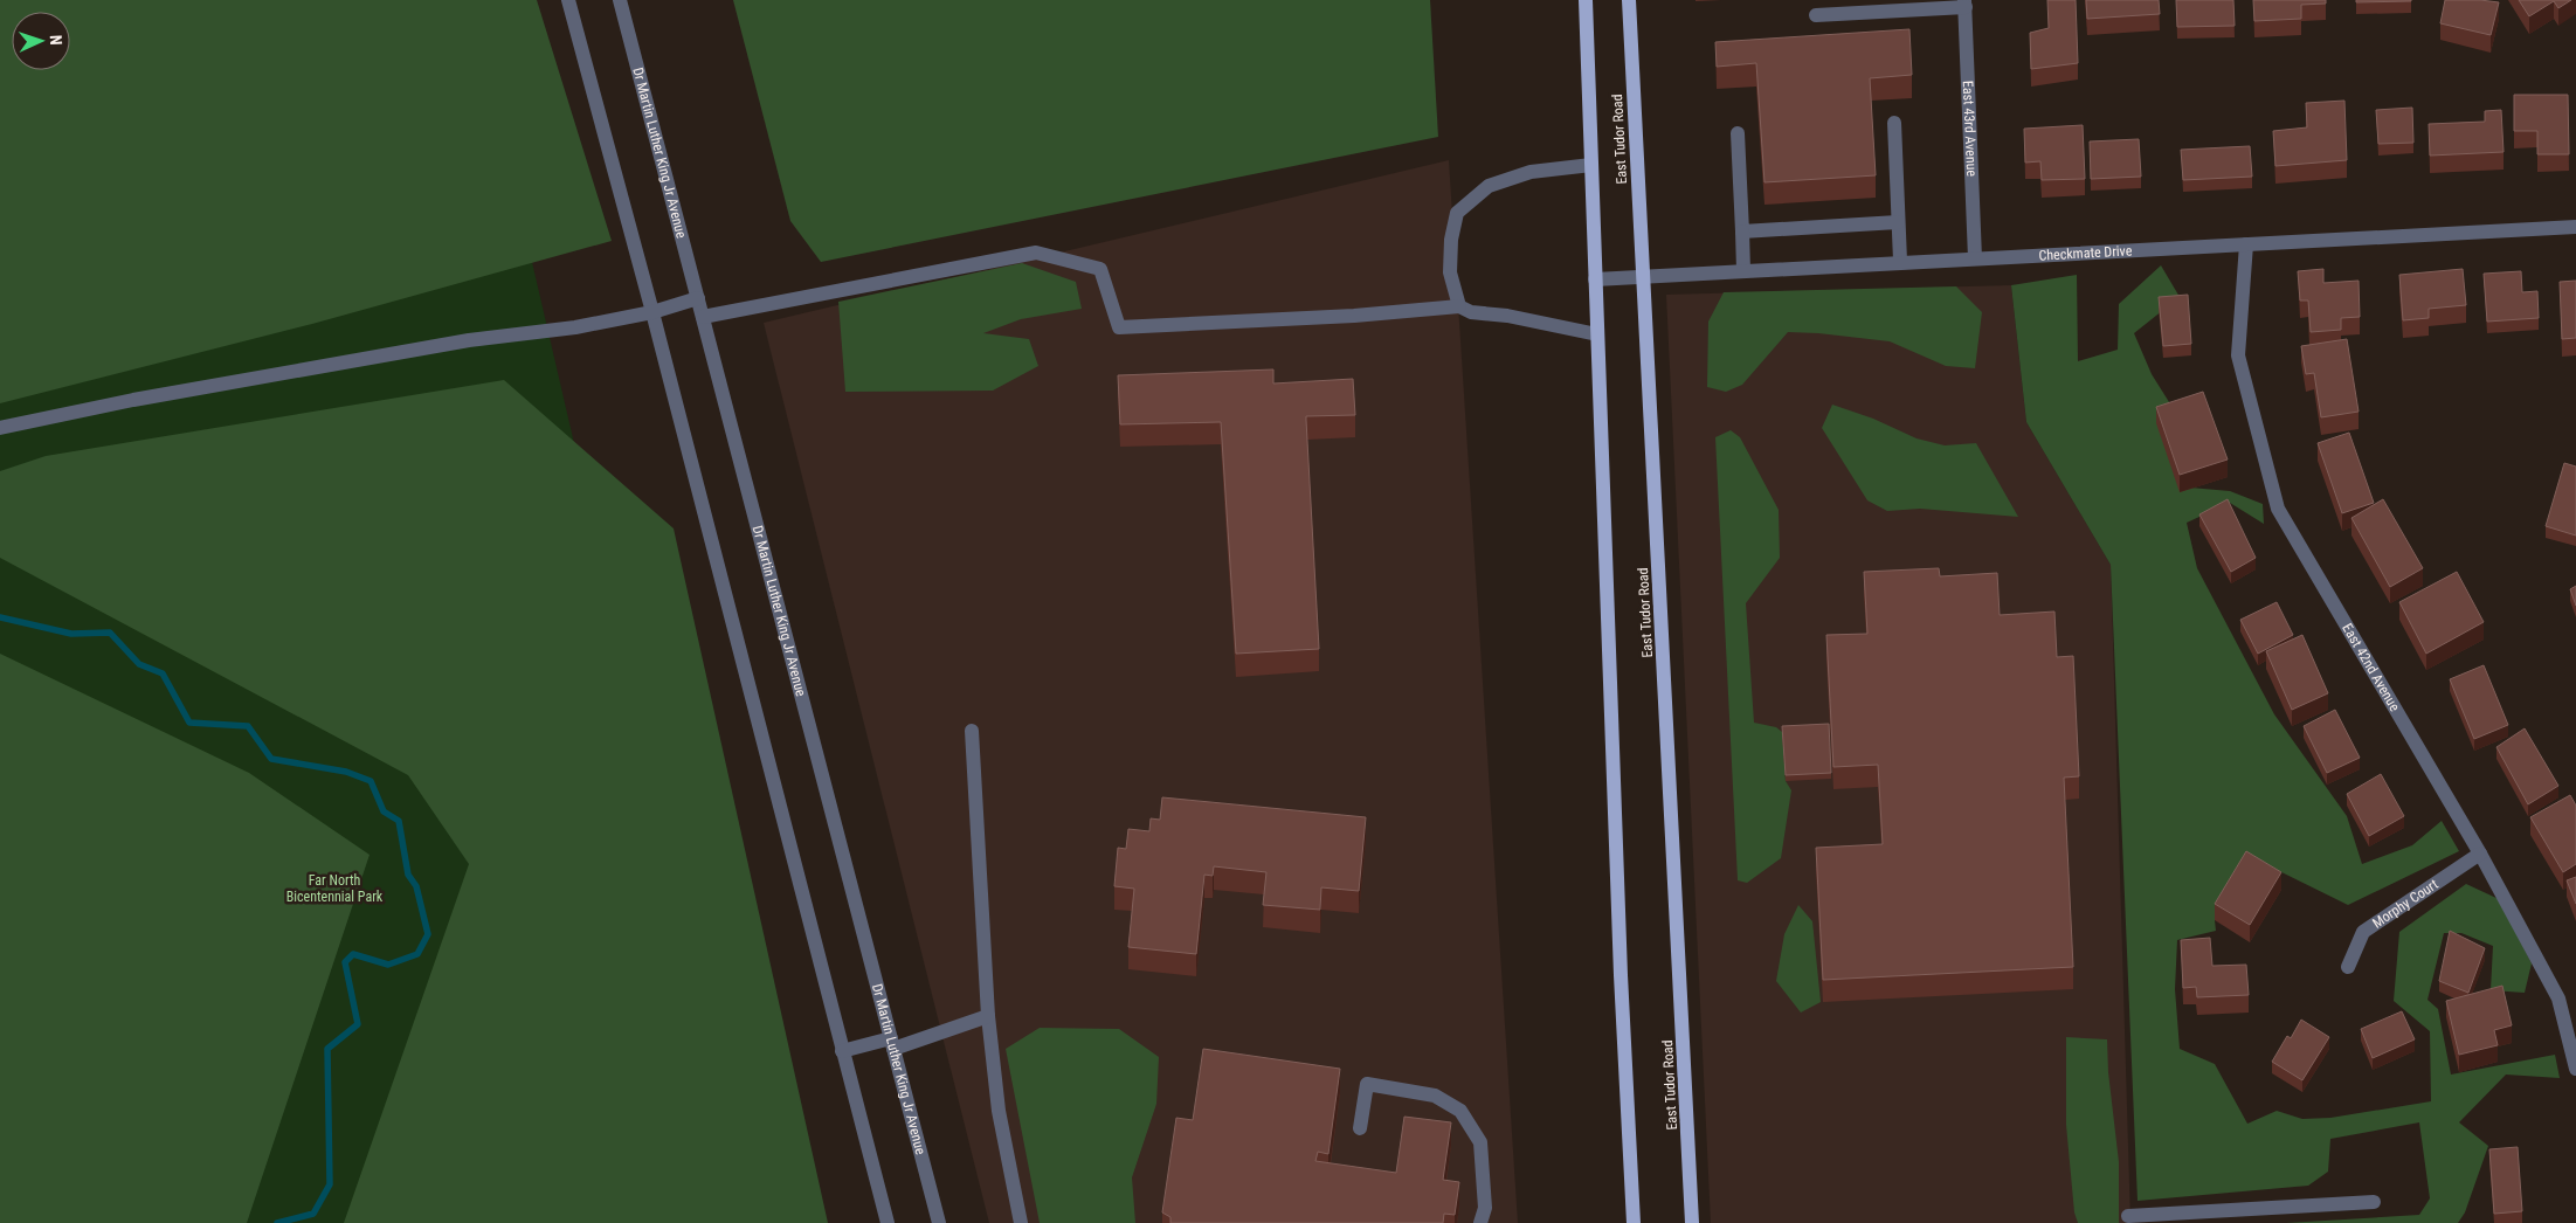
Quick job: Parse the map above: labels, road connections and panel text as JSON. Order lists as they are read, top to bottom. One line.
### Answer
{"streets":{"main road":["East Tudor Road"],"street":["East 43rd Avenue","Dr Martin Luther King Jr Avenue","Checkmate Drive","East 42nd Avenue","Morphy Court"]},"crossings":[["East 43rd Avenue","Checkmate Drive"],["East Tudor Road","Checkmate Drive"],["Checkmate Drive","East 42nd Avenue"],["East 42nd Avenue","Morphy Court"]],"parks":["Far North Bicentennial Park"],"north":"right"}
